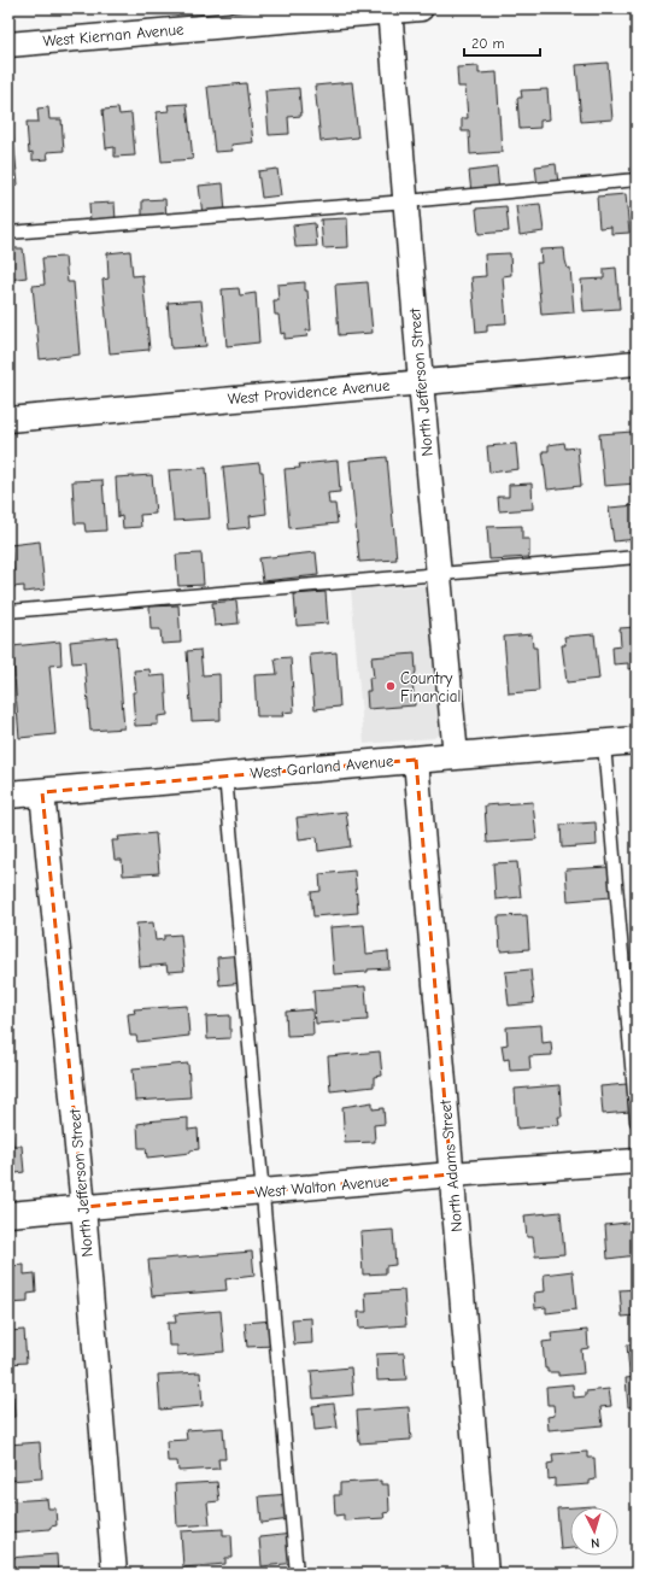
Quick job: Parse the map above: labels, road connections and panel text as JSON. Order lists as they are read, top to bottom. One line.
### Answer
{"streets":{"street":["West Kiernan Avenue","North Jefferson Street","West Providence Avenue","West Garland Avenue","North Adams Street","West Walton Avenue"]},"crossings":[["West Kiernan Avenue","North Jefferson Street"],["North Jefferson Street","West Providence Avenue"],["North Jefferson Street","West Garland Avenue"],["North Jefferson Street","West Walton Avenue"],["West Garland Avenue","North Adams Street"],["North Adams Street","West Walton Avenue"]],"places":["Country Financial"],"scale_bar":"20 m","north":"bottom"}
